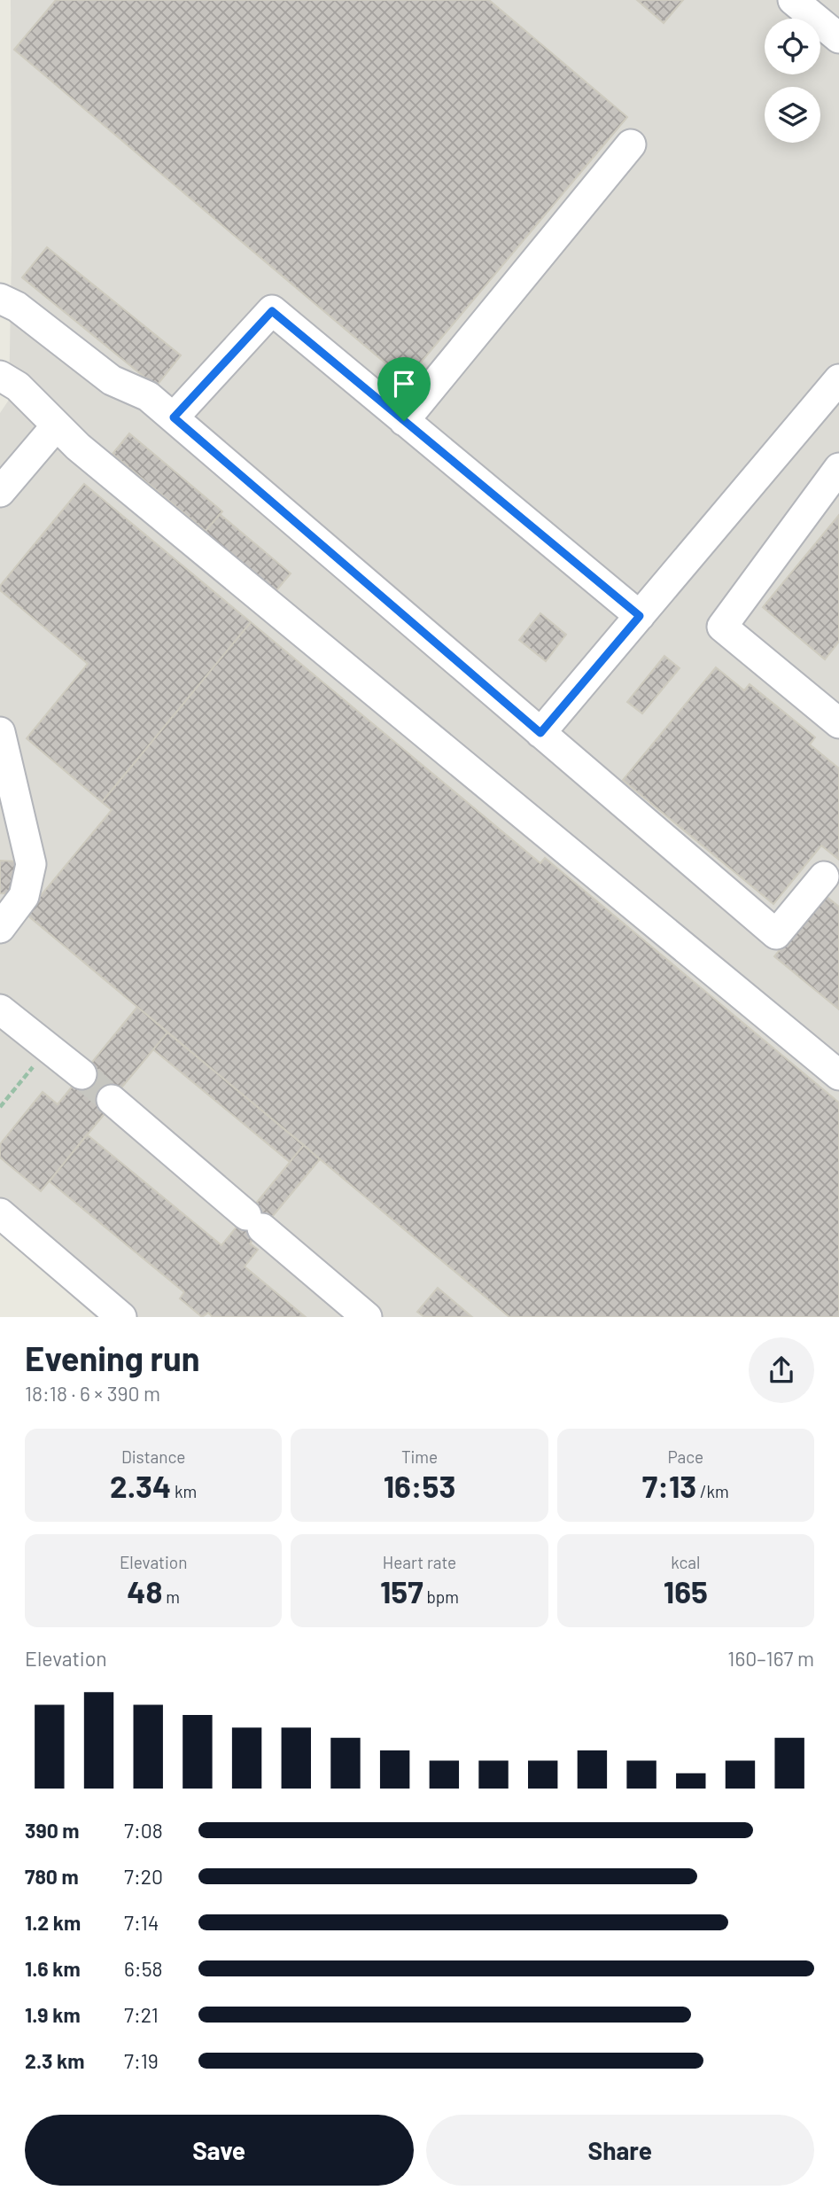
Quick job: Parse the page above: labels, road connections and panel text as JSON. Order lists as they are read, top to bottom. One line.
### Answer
{"page":{"heading":["Evening run","18:18 · 6 × 390 m"],"stats":[["Distance","2.34 km"],["Time","16:53"],["Pace","7:13 /km"],["Elevation","48 m"],["Heart rate","157 bpm"],["kcal","165"]],"chart":["Elevation","160–167 m"],"list":[{"name":"390 m","note":"7:08"},{"name":"780 m","note":"7:20"},{"name":"1.2 km","note":"7:14"},{"name":"1.6 km","note":"6:58"},{"name":"1.9 km","note":"7:21"},{"name":"2.3 km","note":"7:19"}],"buttons":["Save","Share"]}}
